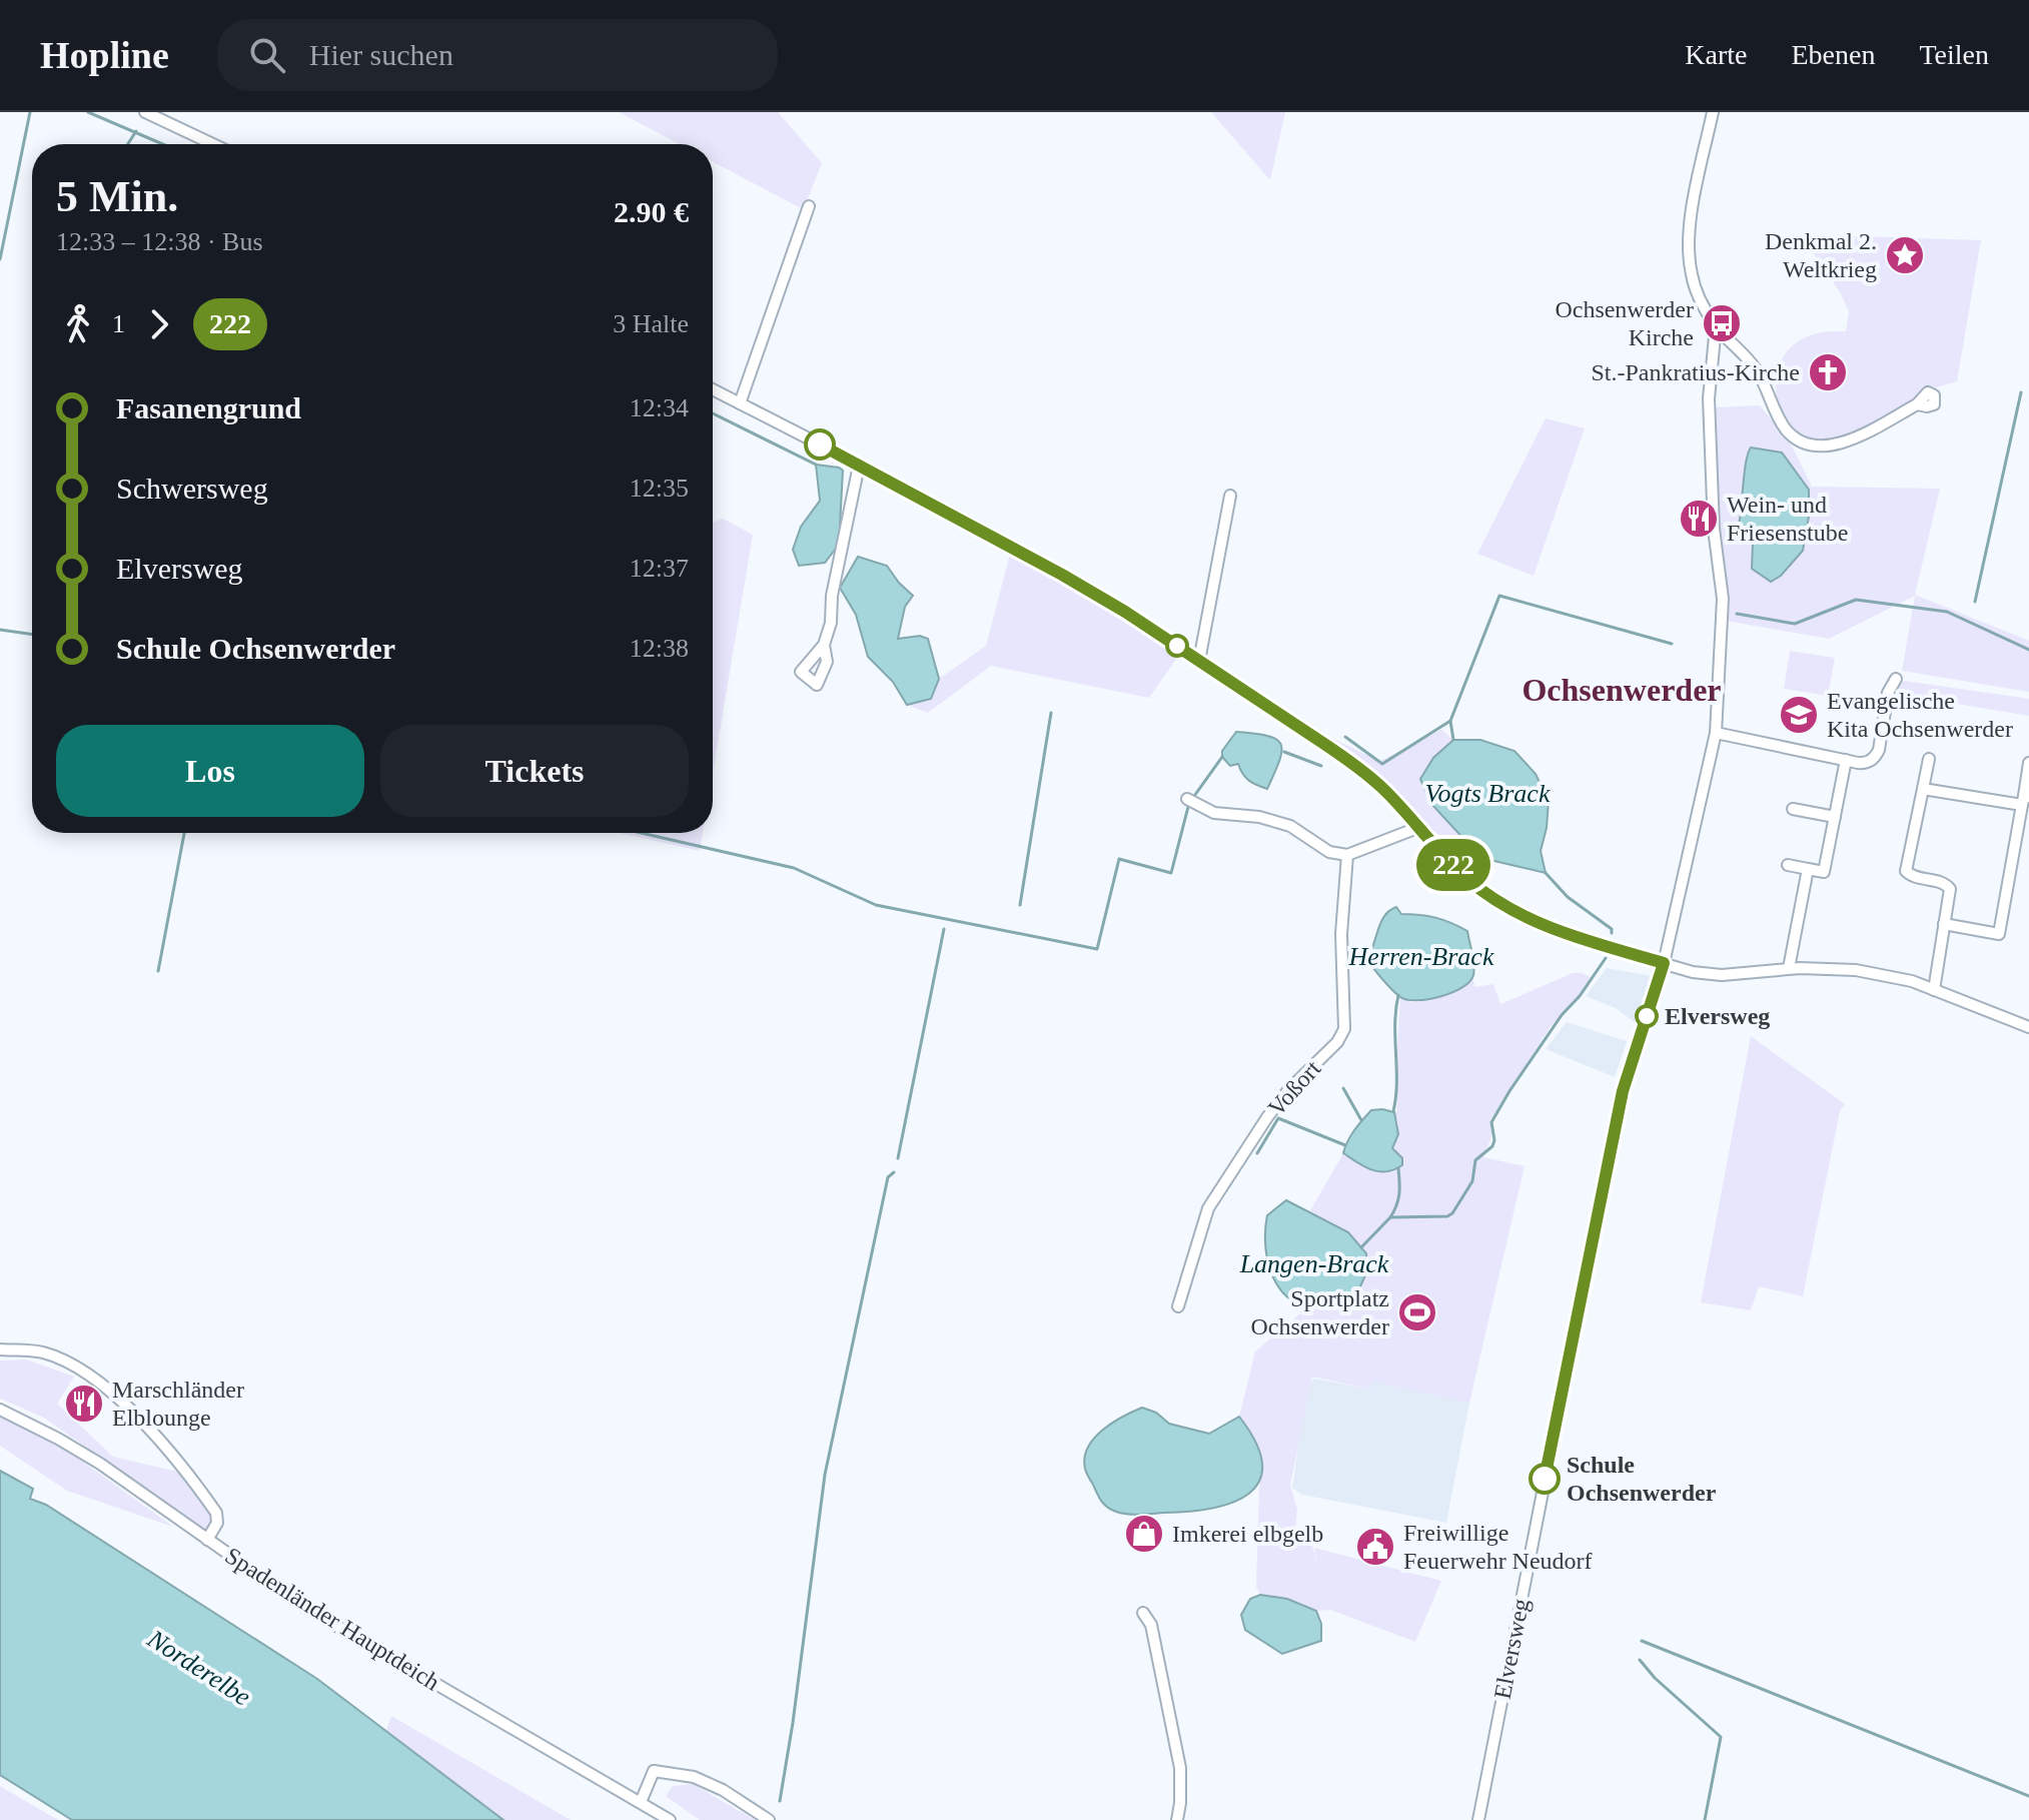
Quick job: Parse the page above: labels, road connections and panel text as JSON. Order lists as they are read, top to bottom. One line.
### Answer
{"streets":{"street":["Voßort","Spadenländer Hauptdeich","Elversweg"]},"districts":["Ochsenwerder"],"water":["Vogts Brack","Herren-Brack","Langen-Brack","Norderelbe"],"places":{"place":["Denkmal 2. Weltkrieg"],"bus stop":["Ochsenwerder Kirche"],"church":["St.-Pankratius-Kirche"],"restaurant":["Wein- und Friesenstube","Marschländer Elblounge"],"school or university":["Evangelische Kita Ochsenwerder"],"other":["Elversweg","Schule Ochsenwerder"],"sports":["Sportplatz Ochsenwerder"],"shop":["Imkerei elbgelb"],"public building":["Freiwillige Feuerwehr Neudorf"]},"lines":["bus line 222"],"page":{"header":"Hopline","search":"Hier suchen","nav":["Karte","Ebenen","Teilen"],"on_map":"222","heading":["5 Min.","12:33 – 12:38 · Bus","2.90 €"],"legs":["1","222","3 Halte"],"list":[{"name":"Fasanengrund","value":"12:34"},{"name":"Schwersweg","value":"12:35"},{"name":"Elversweg","value":"12:37"},{"name":"Schule Ochsenwerder","value":"12:38"}],"buttons":["Los","Tickets"]}}
